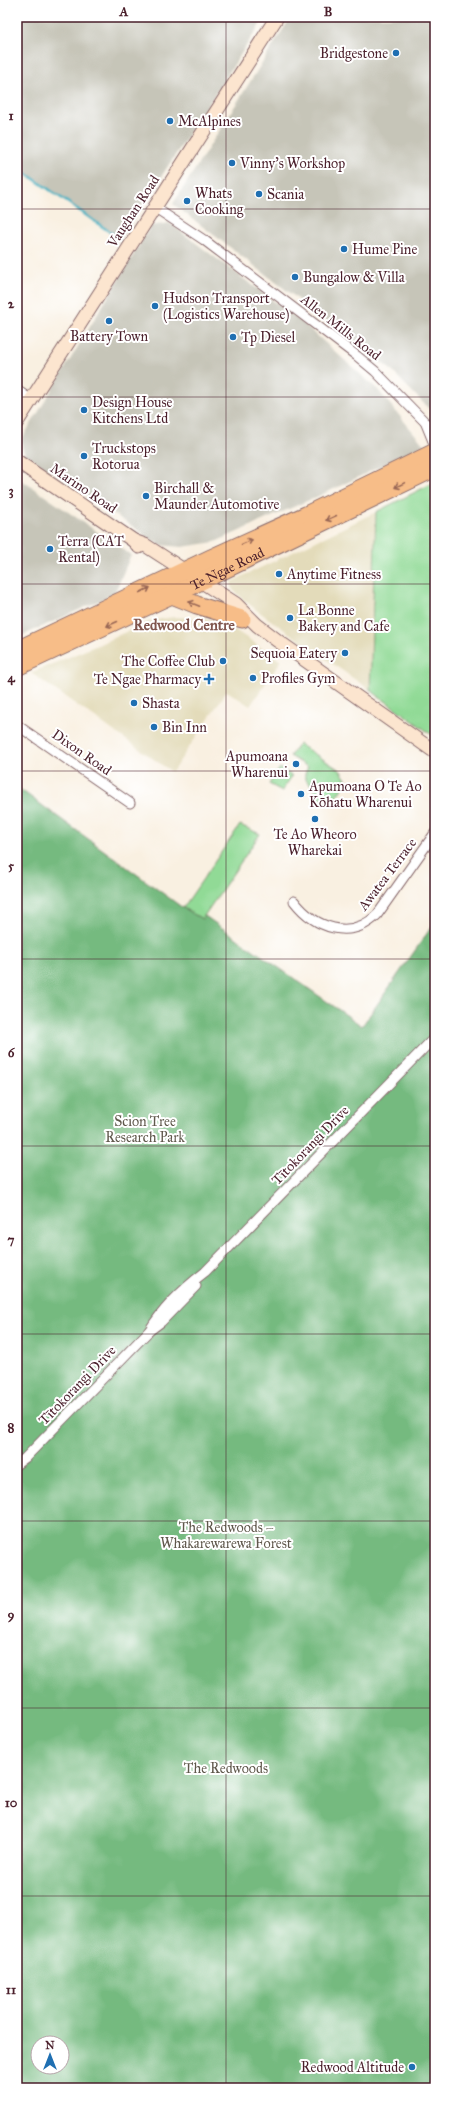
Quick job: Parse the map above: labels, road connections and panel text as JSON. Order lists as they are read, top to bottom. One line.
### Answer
{"streets":{"highway":["Te Ngae Road"],"street":["Vaughan Road","Allen Mills Road","Marino Road","Dixon Road","Awatea Terrace","Tītokorangi Drive"]},"crossings":[["Vaughan Road","Allen Mills Road"],["Allen Mills Road","Te Ngae Road"],["Marino Road","Te Ngae Road"]],"districts":["Redwood Centre"],"parks":["Scion Tree Research Park","The Redwoods – Whakarewarewa Forest","The Redwoods"],"places":{"other":["Bridgestone","McAlpines","Vinny's Workshop","Scania","Whats Cooking","Hume Pine","Bungalow & Villa","Hudson Transport (Logistics Warehouse)","Battery Town","Tp Diesel","Design House Kitchens Ltd","Truckstops Rotorua","Birchall & Maunder Automotive","Terra (CAT Rental)","Anytime Fitness","La Bonne Bakery and Cafe","Sequoia Eatery","The Coffee Club","Profiles Gym","Shasta","Bin Inn","Apumoana Wharenui","Apumoana O Te Ao Kōhatu Wharenui","Te Ao Wheoro Wharekai","Redwood Altitude"],"health":["Te Ngae Pharmacy"]},"north":"top","grid":{"columns":["A","B"],"rows":["1","2","3","4","5","6","7","8","9","10","11"]}}
